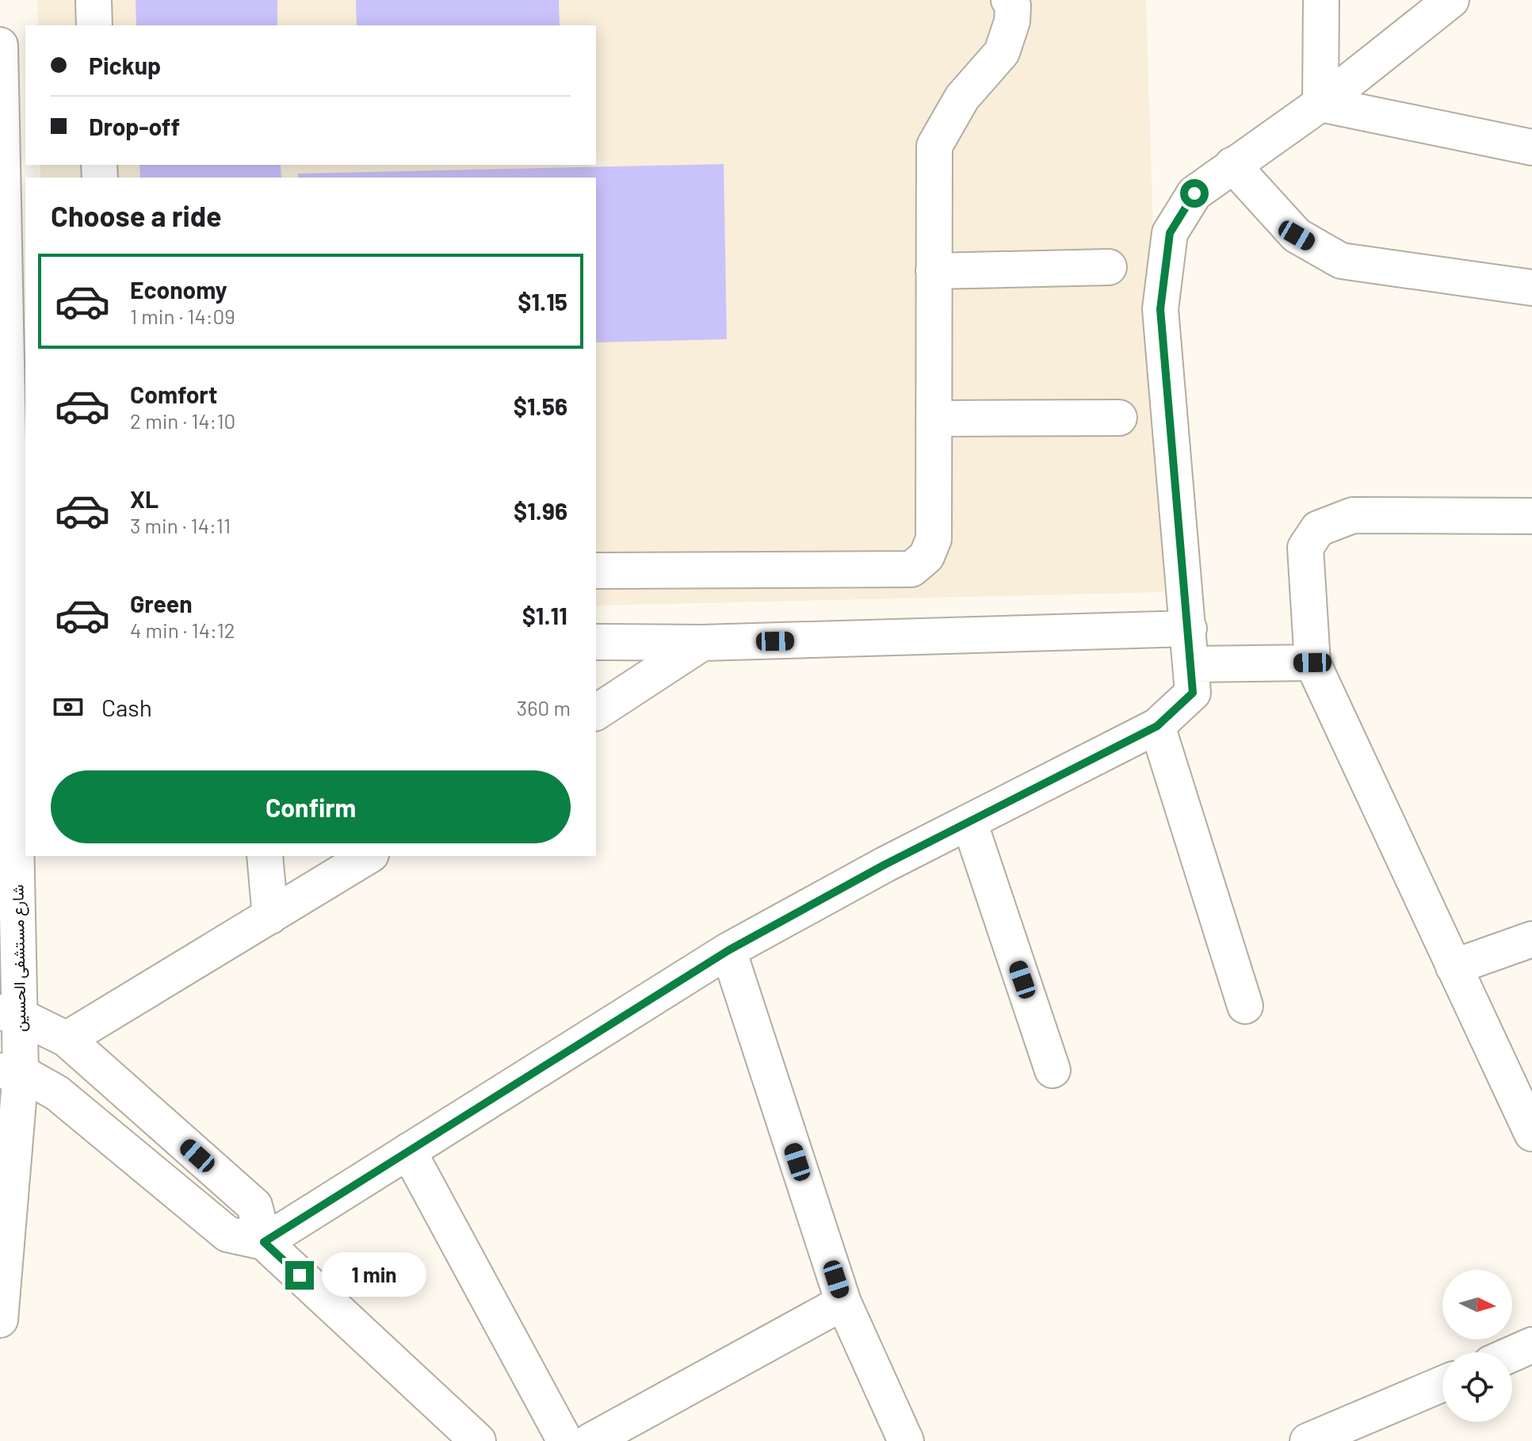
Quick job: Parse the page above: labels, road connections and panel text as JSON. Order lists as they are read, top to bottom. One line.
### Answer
{"streets":{"street":["شارع مستشفى الحسين"]},"north":"right","page":{"banner":["Pickup","Drop-off"],"heading":"Choose a ride","list":[{"name":"Economy","note":"1 min · 14:09","value":"$1.15"},{"name":"Comfort","note":"2 min · 14:10","value":"$1.56"},{"name":"XL","note":"3 min · 14:11","value":"$1.96"},{"name":"Green","note":"4 min · 14:12","value":"$1.11"}],"pay":["Cash","360 m"],"buttons":"Confirm","bubble":"1 min"}}
